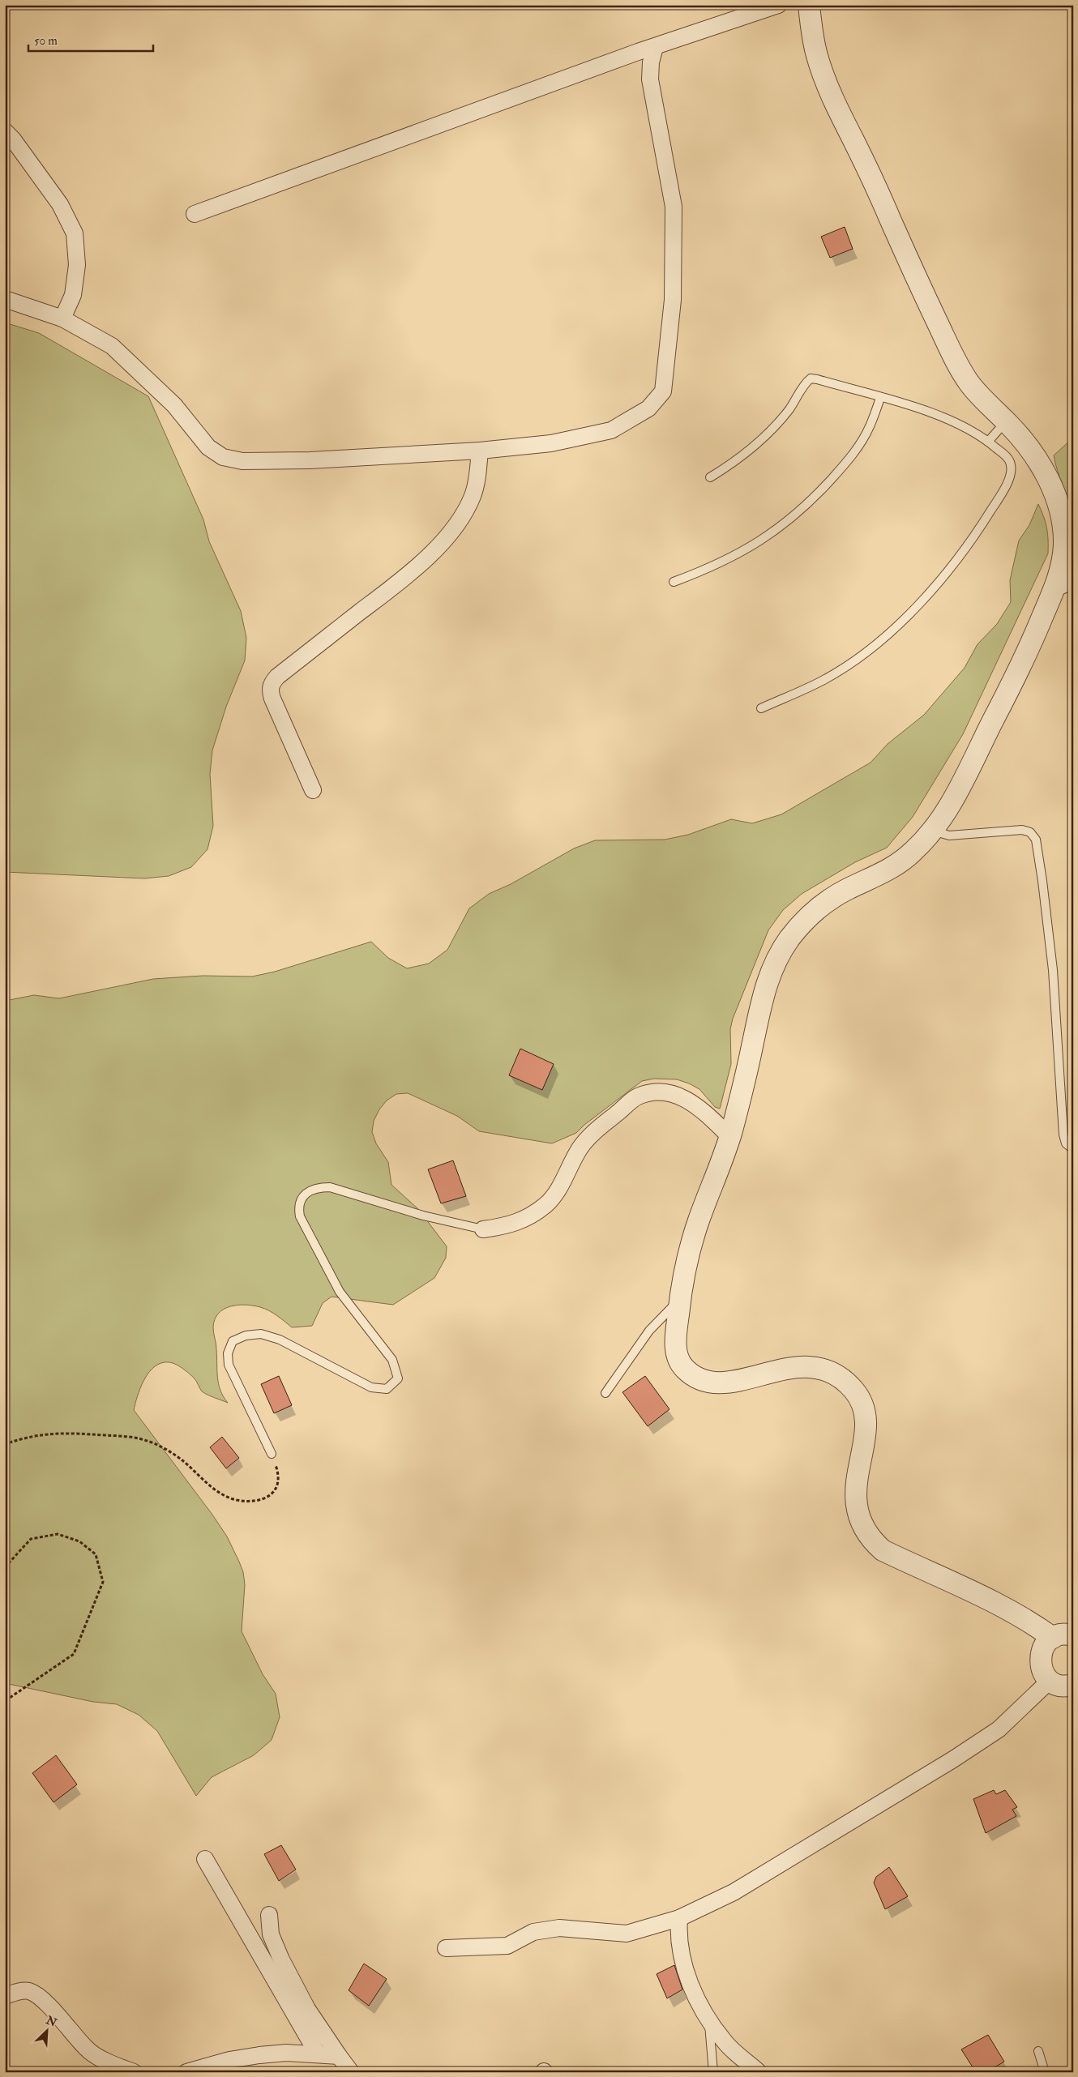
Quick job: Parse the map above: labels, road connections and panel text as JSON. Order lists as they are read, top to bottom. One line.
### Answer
{"scale_bar":"50 m","north":"top right"}
